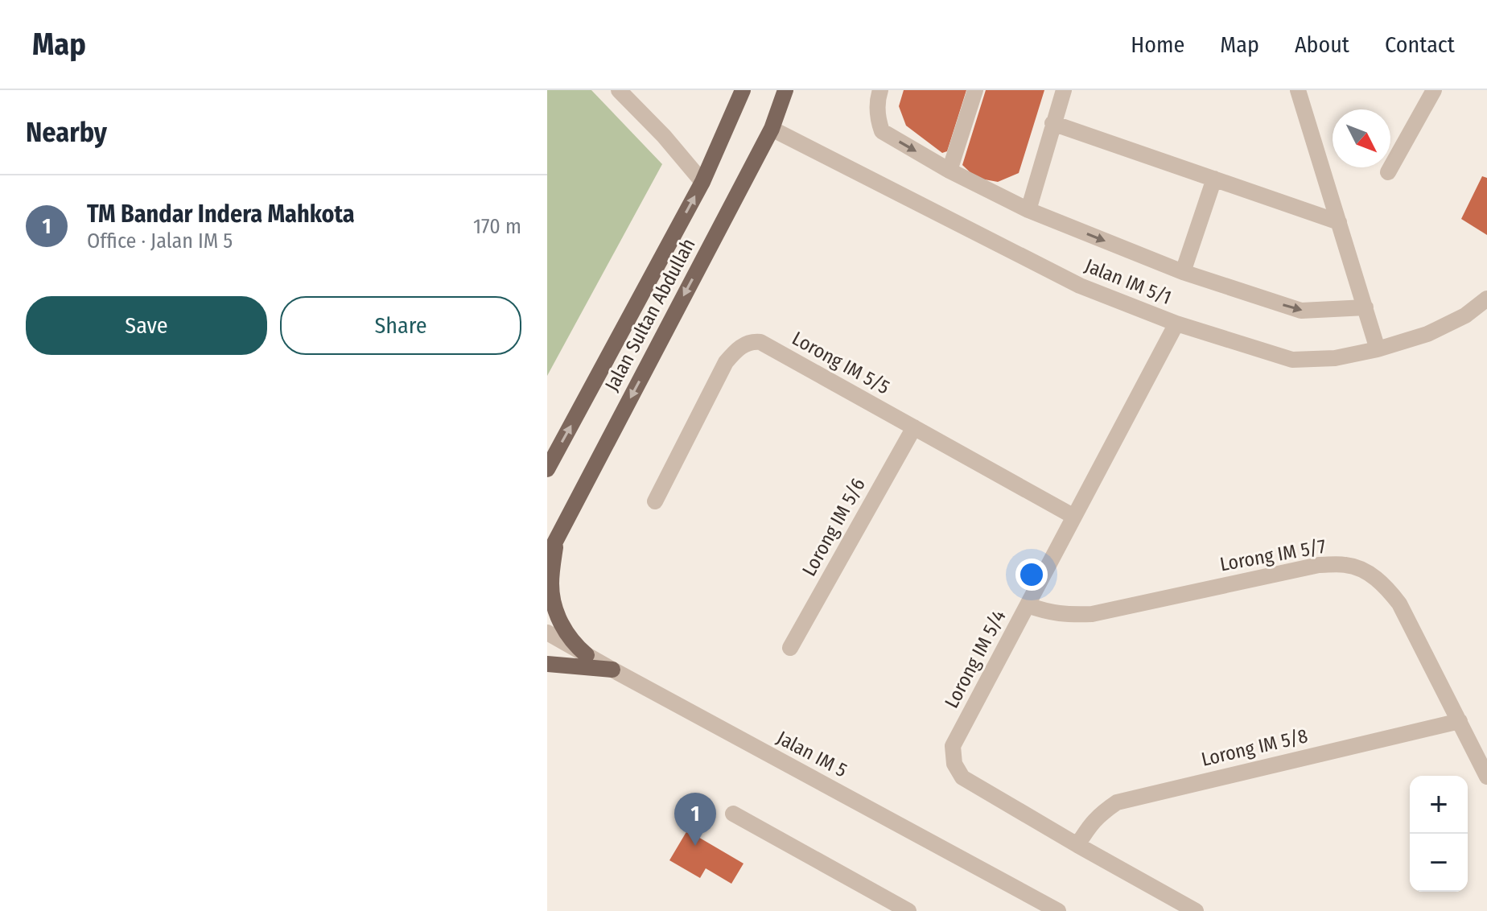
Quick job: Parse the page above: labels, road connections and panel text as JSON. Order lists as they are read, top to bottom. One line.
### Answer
{"streets":{"main road":["Jalan Sultan Abdullah"],"street":["Jalan IM 5/1","Lorong IM 5/5","Lorong IM 5/6","Lorong IM 5/7","Lorong IM 5/4","Lorong IM 5/8","Jalan IM 5"]},"crossings":[["Jalan IM 5/1","Jalan Sultan Abdullah"],["Jalan IM 5/1","Lorong IM 5/4"],["Lorong IM 5/5","Lorong IM 5/6"],["Lorong IM 5/5","Lorong IM 5/4"],["Lorong IM 5/7","Lorong IM 5/4"],["Lorong IM 5/7","Lorong IM 5/8"],["Lorong IM 5/4","Lorong IM 5/8"]],"north":"bottom right","page":{"header":"Map","nav":["Home","Map","About","Contact"],"heading":"Nearby","list":[{"mark":"1","name":"TM Bandar Indera Mahkota","note":"Office · Jalan IM 5","value":"170 m"}],"buttons":["Save","Share"],"map_buttons":["+","−"],"pins":"1"}}
